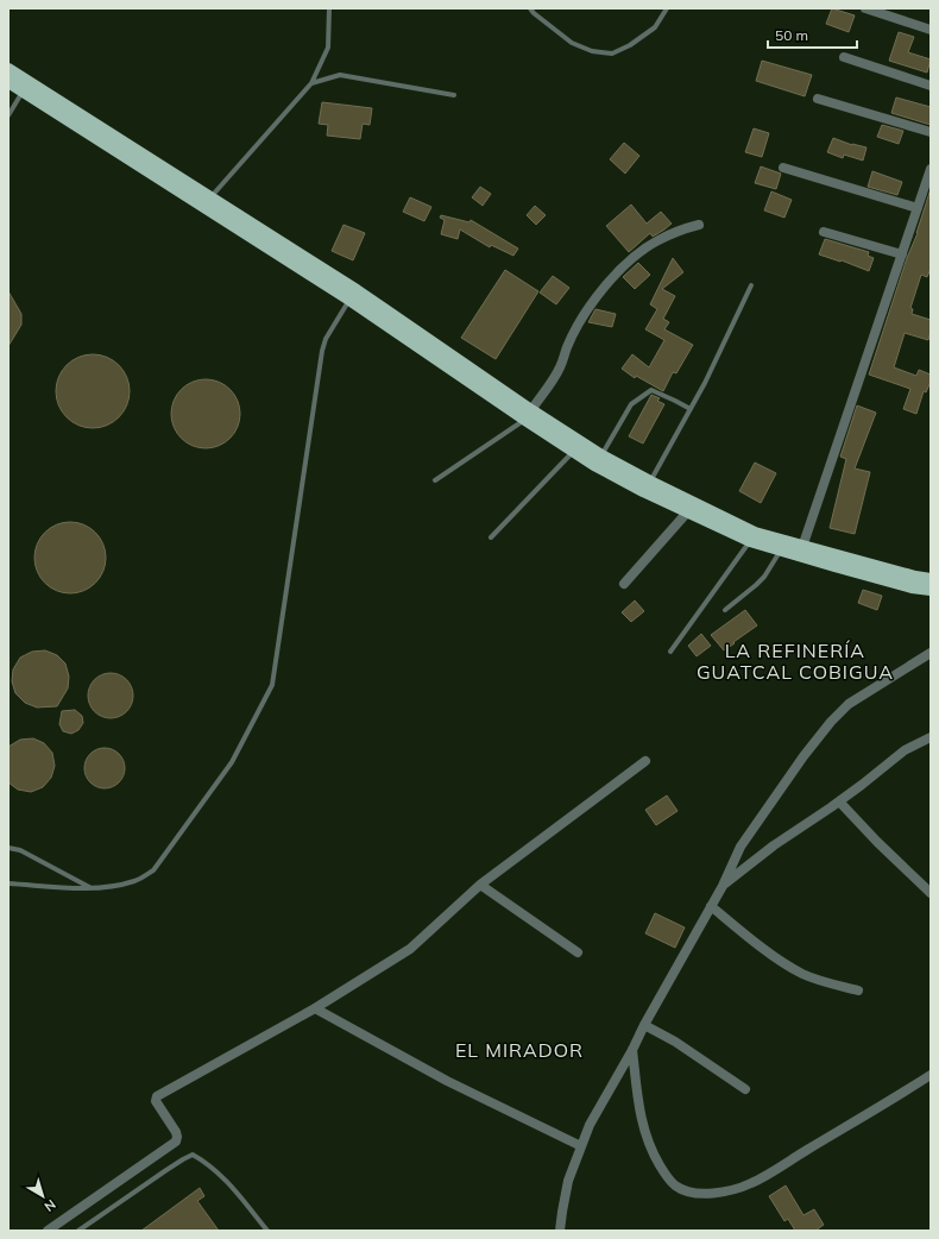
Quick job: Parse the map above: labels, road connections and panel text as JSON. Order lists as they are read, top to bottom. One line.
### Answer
{"districts":["LA REFINERÍA GUATCAL COBIGUA","EL MIRADOR"],"scale_bar":"50 m","north":"bottom right"}
